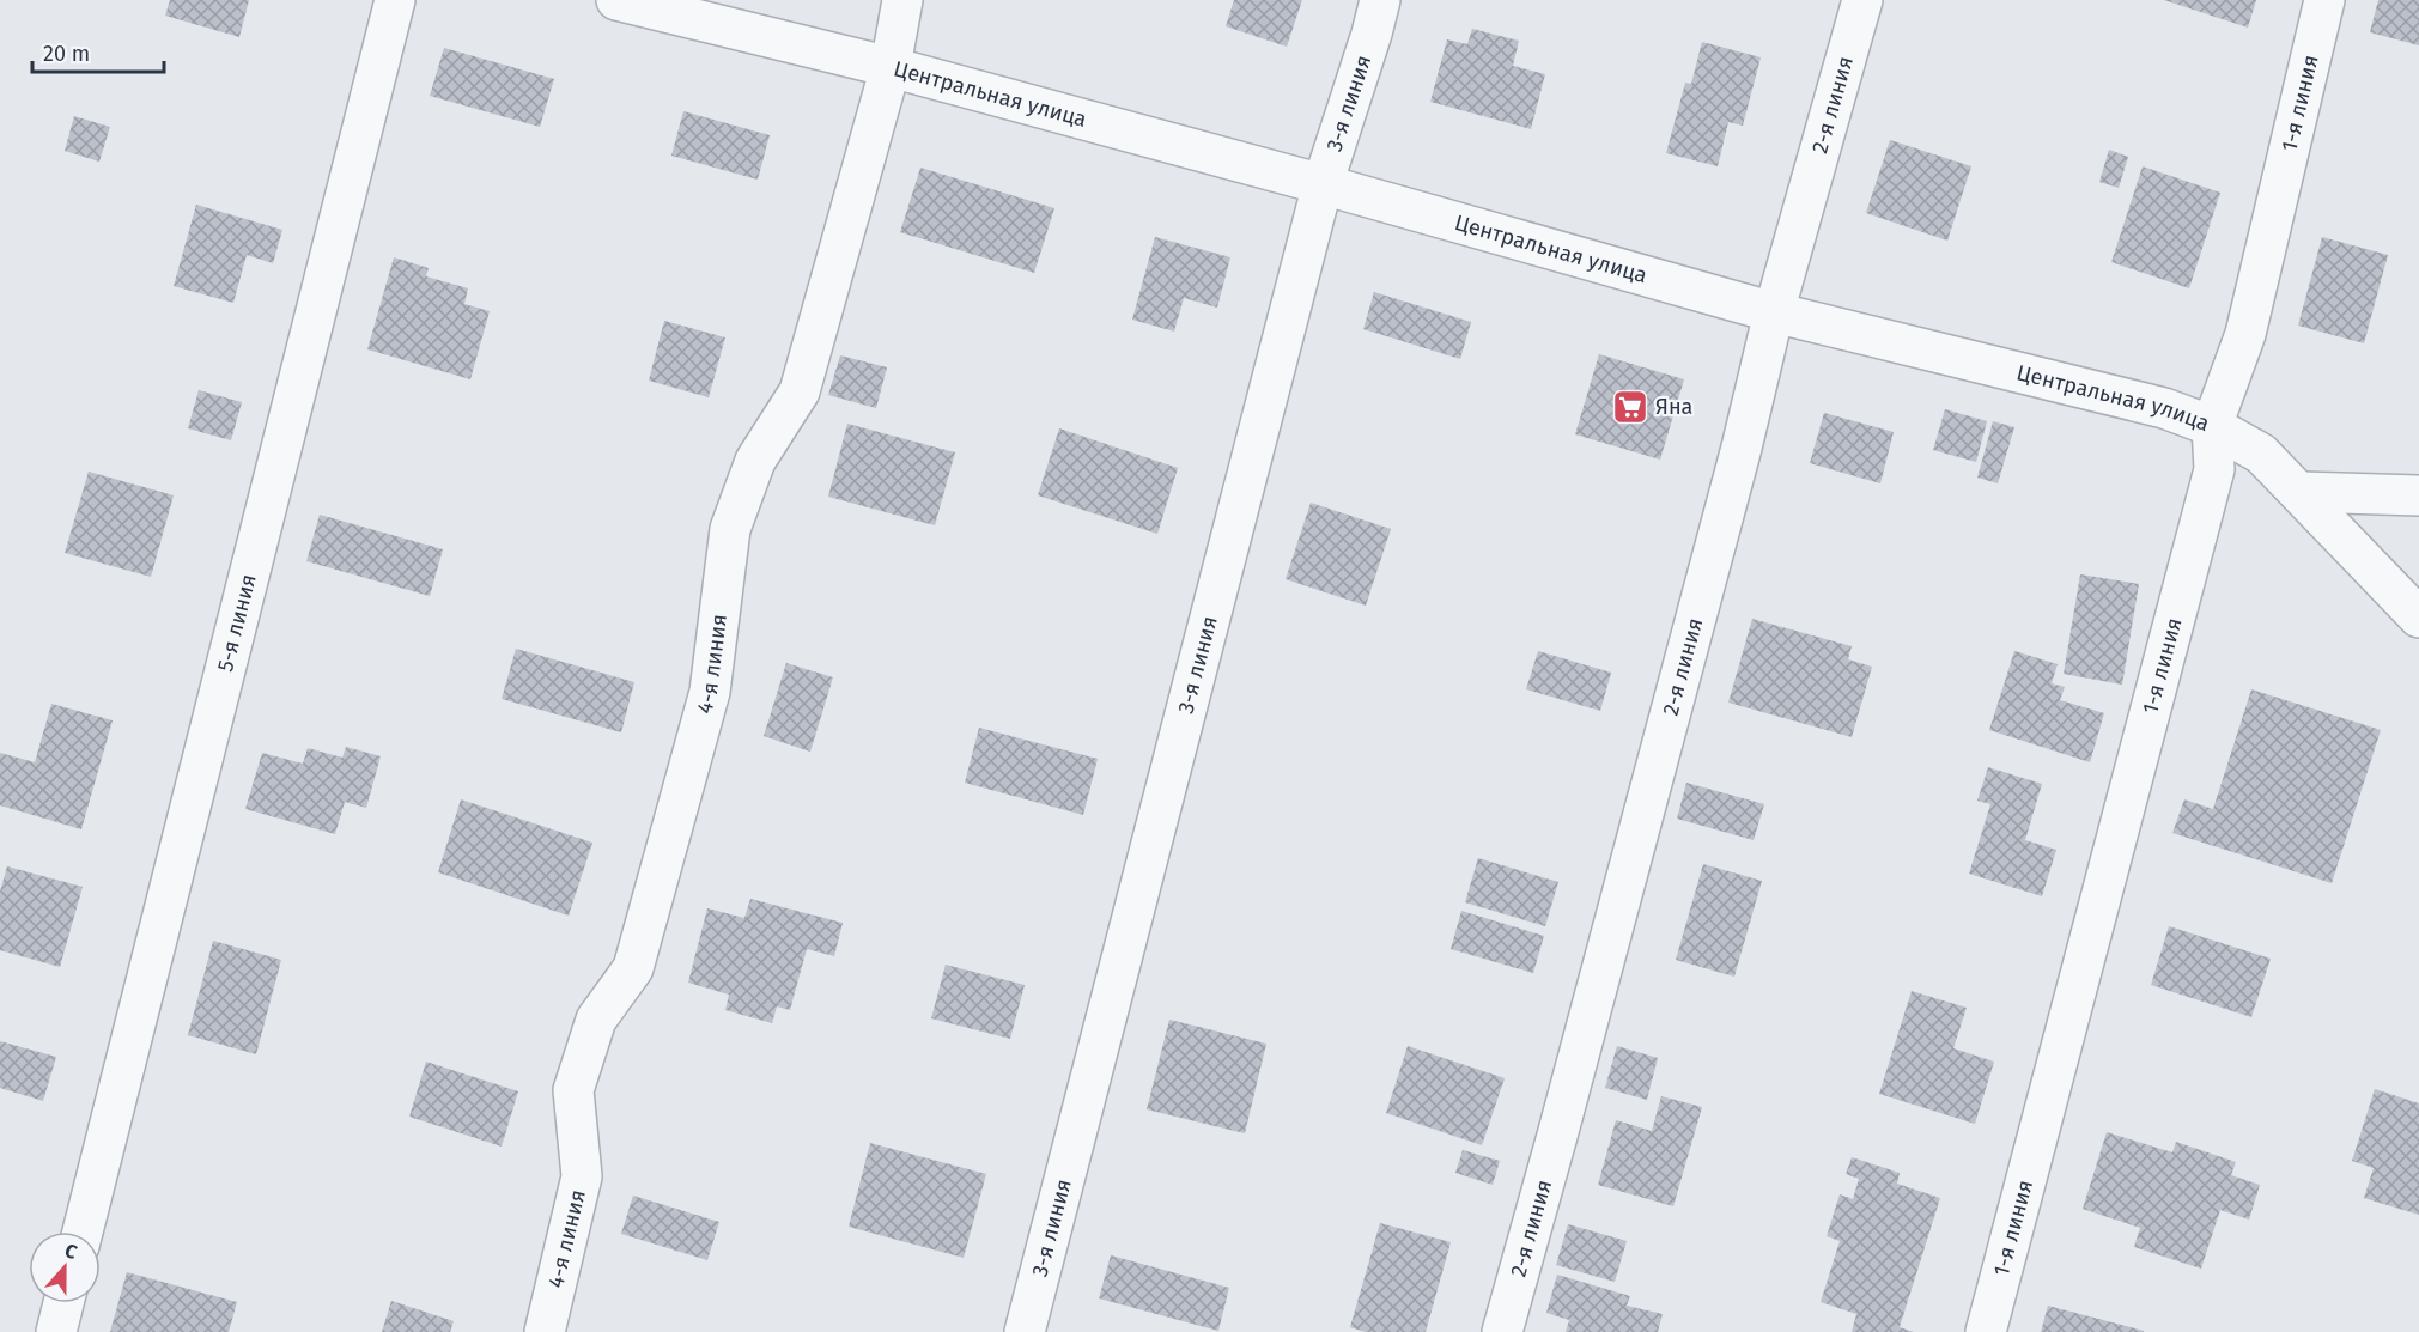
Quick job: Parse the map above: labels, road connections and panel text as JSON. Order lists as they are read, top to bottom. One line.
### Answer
{"streets":{"street":["Центральная улица","3-я линия","2-я линия","1-я линия","5-я линия","4-я линия"]},"crossings":[["Центральная улица","3-я линия"],["Центральная улица","2-я линия"],["Центральная улица","1-я линия"],["Центральная улица","4-я линия"]],"places":{"supermarket":["Яна"]},"scale_bar":"20 m","north":"top"}
